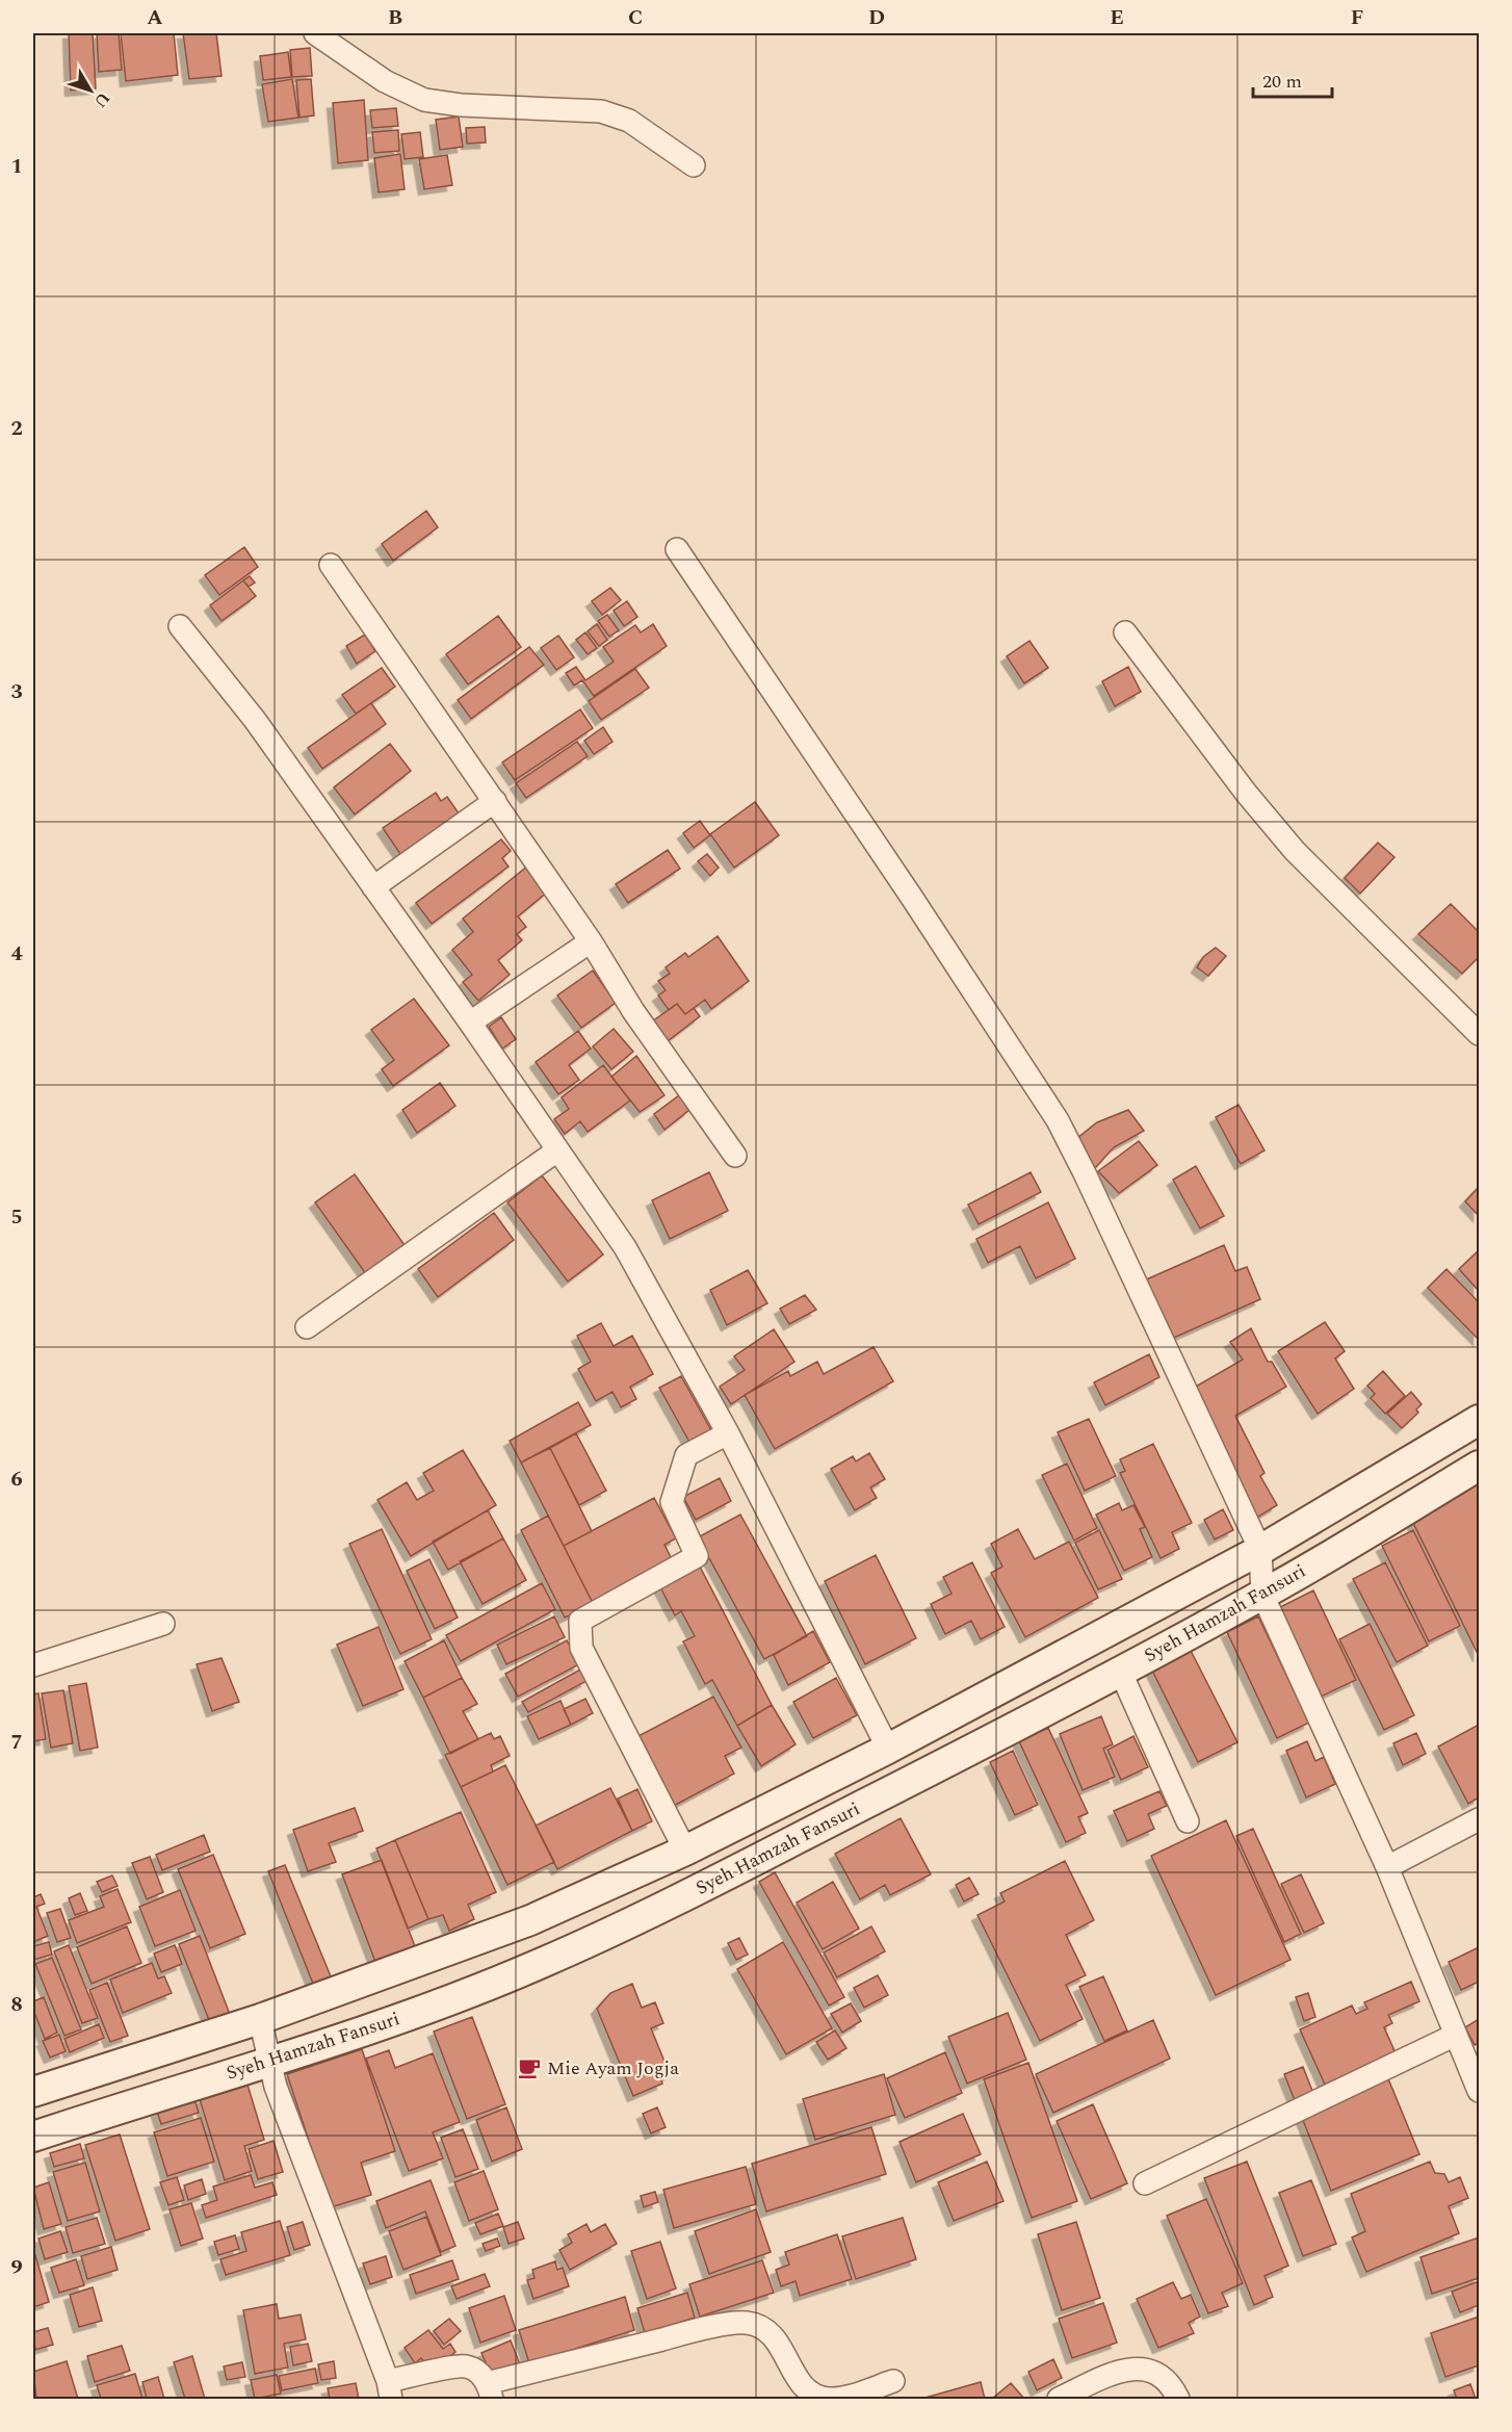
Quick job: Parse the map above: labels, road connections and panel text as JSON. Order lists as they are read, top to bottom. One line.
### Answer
{"streets":{"main road":["Syeh Hamzah Fansuri"]},"places":{"cafe":["Mie Ayam Jogja"]},"scale_bar":"20 m","north":"bottom right","grid":{"columns":["A","B","C","D","E","F"],"rows":["1","2","3","4","5","6","7","8","9"]}}
